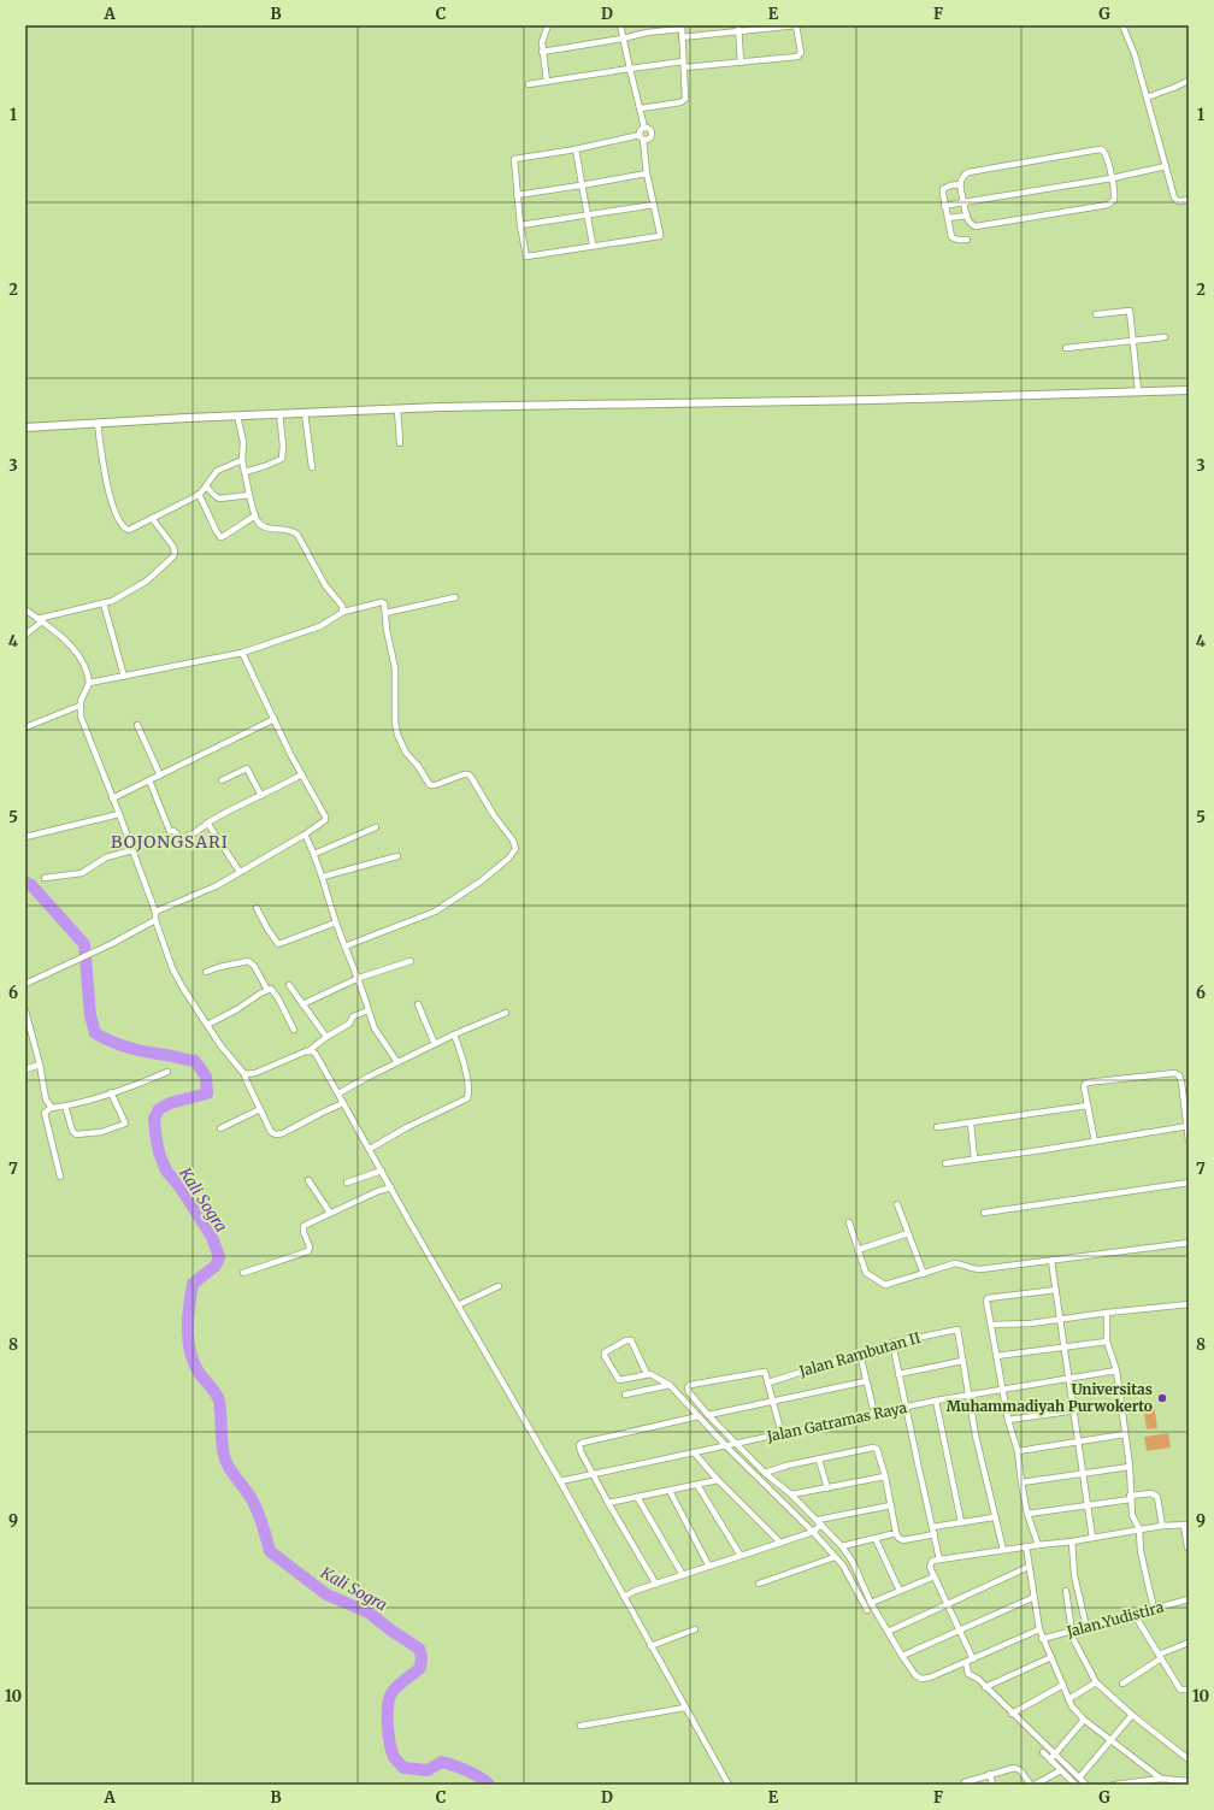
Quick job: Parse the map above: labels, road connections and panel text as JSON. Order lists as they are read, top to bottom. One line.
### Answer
{"streets":{"street":["Jalan Rambutan II","Jalan Gatramas Raya","Jalan.Yudistira"]},"crossings":[["Jalan Rambutan II","Jalan Gatramas Raya"]],"districts":["BOJONGSARI"],"water":["Kali Sogra"],"places":["Universitas Muhammadiyah Purwokerto"],"grid":{"columns":["A","B","C","D","E","F","G"],"rows":["1","2","3","4","5","6","7","8","9","10"]}}
